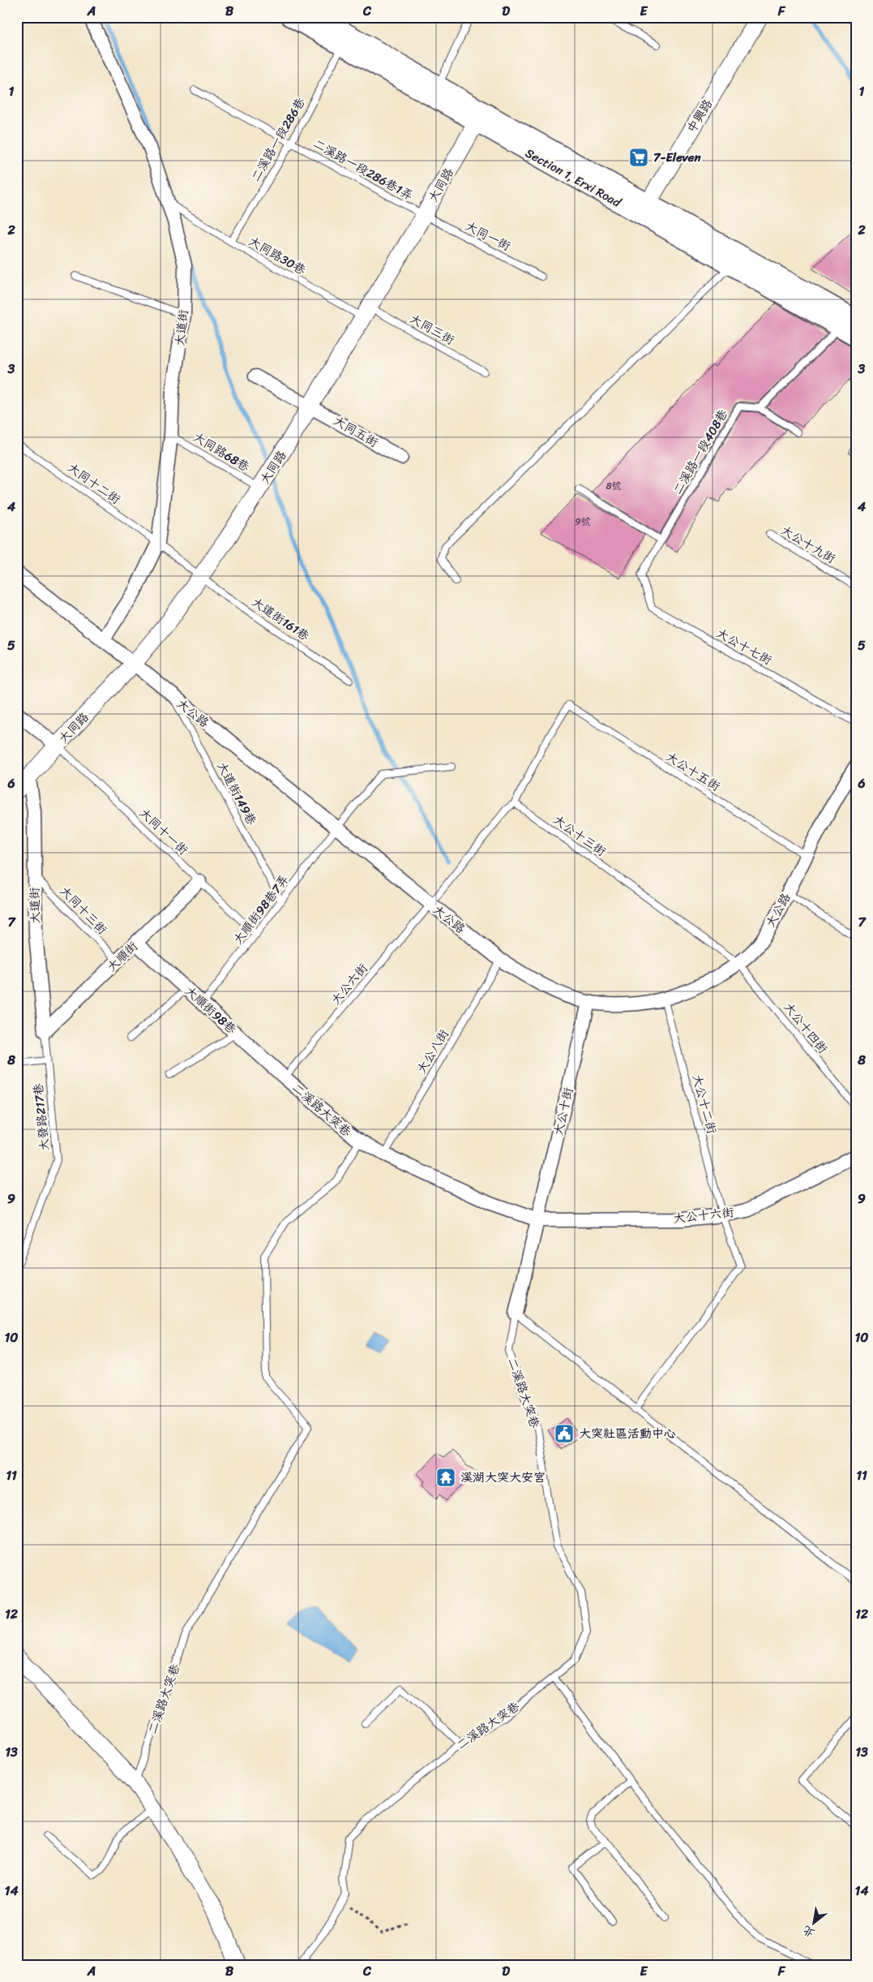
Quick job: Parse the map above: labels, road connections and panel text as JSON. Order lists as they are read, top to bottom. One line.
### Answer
{"streets":{"main road":["Section 1, Erxi Road"],"street":["中興路","大同路","大道街","大同五街","大公路","大順街","大順街98巷","二溪路大突巷","大公十街","大公十六街"],"lane":["二溪路一段286巷","二溪路一段286巷1弄","大同一街","大同路30巷","大同三街","大同路68巷","二溪路一段408巷","大同十二街","大公十九街","大道街161巷","大公十七街","大公十五街","大道街149巷","大同十一街","大公十三街","大順街98巷7弄","大同十三街","大公六街","大公十四街","大公八街","大公十二街","大發路217巷"]},"crossings":[["中興路","Section 1, Erxi Road"],["二溪路一段286巷","二溪路一段286巷1弄"],["二溪路一段286巷","Section 1, Erxi Road"],["二溪路一段286巷","大同路30巷"],["二溪路一段286巷1弄","大同路"],["二溪路一段286巷1弄","大同一街"],["Section 1, Erxi Road","大同路"],["大同路","大同一街"],["大同路","大同路30巷"],["大同路","大道街"],["大同路","大同三街"],["大同路","大同五街"],["大同路","大同路68巷"],["大同路","大同十二街"],["大同路","大道街161巷"],["大同路","大公路"],["大同路","大同十一街"],["大同路30巷","大道街"],["大同路30巷","大同三街"],["大道街","大同路68巷"],["大道街","大同十二街"],["大道街","大公路"],["大道街","大同十三街"],["大道街","大順街"],["大道街","大發路217巷"],["二溪路一段408巷","大公十七街"],["大同十二街","大道街161巷"],["大公路","大公十五街"],["大公路","大道街149巷"],["大公路","大公十三街"],["大公路","大順街98巷7弄"],["大公路","大公六街"],["大公路","大公十四街"],["大公路","大公八街"],["大公路","大公十二街"],["大公路","大公十街"],["大公十五街","大公十三街"],["大道街149巷","大順街98巷7弄"],["大同十一街","大順街98巷7弄"],["大同十一街","大順街"],["大公十三街","大公十四街"],["大順街98巷7弄","大順街98巷"],["大同十三街","大順街"],["大順街","大順街98巷"],["大順街","大發路217巷"],["大公六街","大順街98巷"],["大公六街","二溪路大突巷"],["大順街98巷","二溪路大突巷"],["大公八街","二溪路大突巷"],["大公十二街","大公十六街"],["二溪路大突巷","大公十街"],["二溪路大突巷","大公十六街"],["大公十街","大公十六街"]],"places":{"supermarket":["7-Eleven"],"public building":["大突社區活動中心"],"temple":["溪湖大突大安宮"]},"house_numbers":["8號","9號"],"north":"bottom left","grid":{"columns":["A","B","C","D","E","F"],"rows":["1","2","3","4","5","6","7","8","9","10","11","12","13","14"]}}
